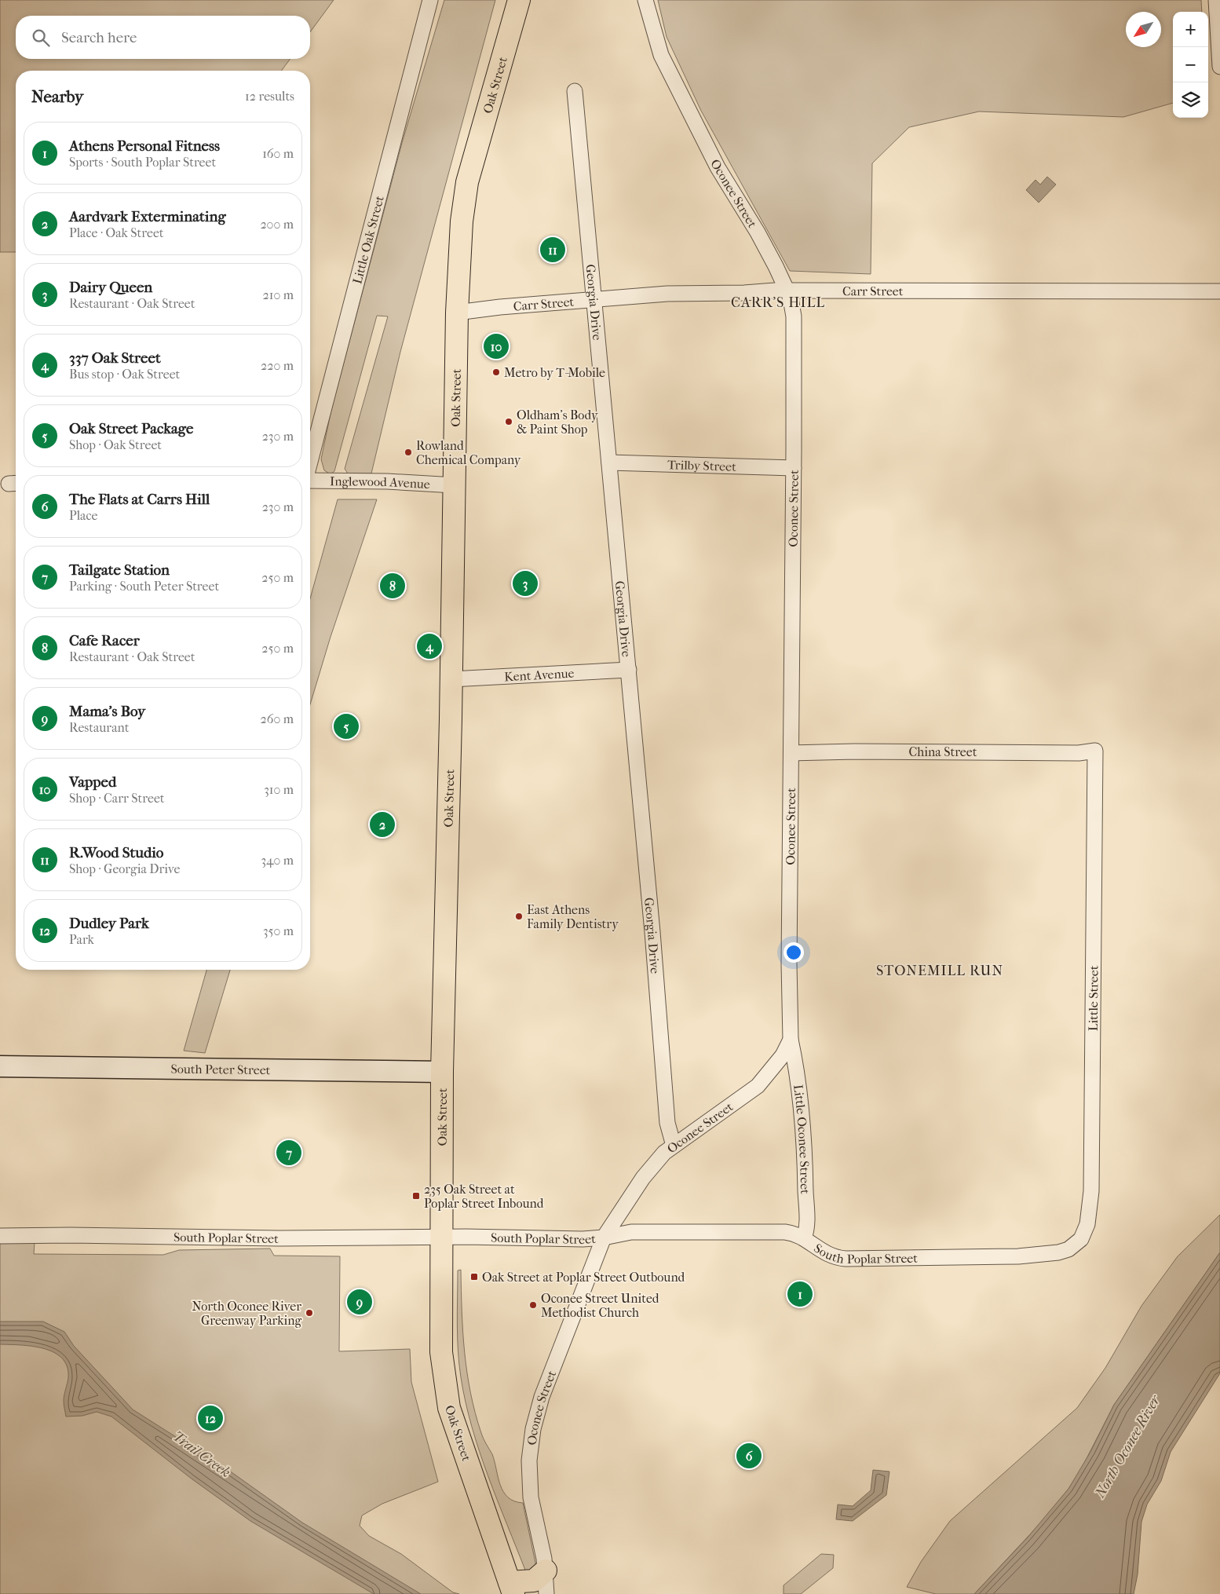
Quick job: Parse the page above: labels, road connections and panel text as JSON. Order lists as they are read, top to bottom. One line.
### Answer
{"streets":{"main road":["Oak Street"],"street":["Oconee Street","Little Oak Street","Carr Street","Georgia Drive","Trilby Street","Inglewood Avenue","Kent Avenue","China Street","Little Street","South Peter Street","Little Oconee Street","South Poplar Street"]},"crossings":[["Oak Street","Carr Street"],["Oak Street","Inglewood Avenue"],["Oak Street","Kent Avenue"],["Oak Street","South Peter Street"],["Oak Street","South Poplar Street"],["Oconee Street","Carr Street"],["Oconee Street","Georgia Drive"],["Oconee Street","Trilby Street"],["Oconee Street","China Street"],["Oconee Street","Little Oconee Street"],["Oconee Street","South Poplar Street"],["Carr Street","Georgia Drive"],["Georgia Drive","Trilby Street"],["Georgia Drive","Kent Avenue"],["China Street","Little Street"],["Little Street","South Poplar Street"],["Little Oconee Street","South Poplar Street"]],"districts":["CARR'S HILL","STONEMILL RUN"],"water":["North Oconee River","Trail Creek"],"places":{"other":["Metro by T-Mobile","Oldham's Body & Paint Shop","Rowland Chemical Company","East Athens Family Dentistry","Oconee Street United Methodist Church","North Oconee River Greenway Parking"],"transit":["235 Oak Street at Poplar Street Inbound","Oak Street at Poplar Street Outbound"]},"north":"bottom left","page":{"map_buttons":["+","−"],"search":"Search here","heading":["Nearby","12 results"],"list":[{"mark":"1","name":"Athens Personal Fitness","note":"Sports · South Poplar Street","value":"160 m"},{"mark":"2","name":"Aardvark Exterminating","note":"Place · Oak Street","value":"200 m"},{"mark":"3","name":"Dairy Queen","note":"Restaurant · Oak Street","value":"210 m"},{"mark":"4","name":"337 Oak Street","note":"Bus stop · Oak Street","value":"220 m"},{"mark":"5","name":"Oak Street Package","note":"Shop · Oak Street","value":"230 m"},{"mark":"6","name":"The Flats at Carrs Hill","note":"Place","value":"230 m"},{"mark":"7","name":"Tailgate Station","note":"Parking · South Peter Street","value":"250 m"},{"mark":"8","name":"Cafe Racer","note":"Restaurant · Oak Street","value":"250 m"},{"mark":"9","name":"Mama's Boy","note":"Restaurant","value":"260 m"},{"mark":"10","name":"Vapped","note":"Shop · Carr Street","value":"310 m"},{"mark":"11","name":"R.Wood Studio","note":"Shop · Georgia Drive","value":"340 m"},{"mark":"12","name":"Dudley Park","note":"Park","value":"350 m"}],"pins":["11","10","3","8","4","5","2","7","1","9","12","6"]}}
